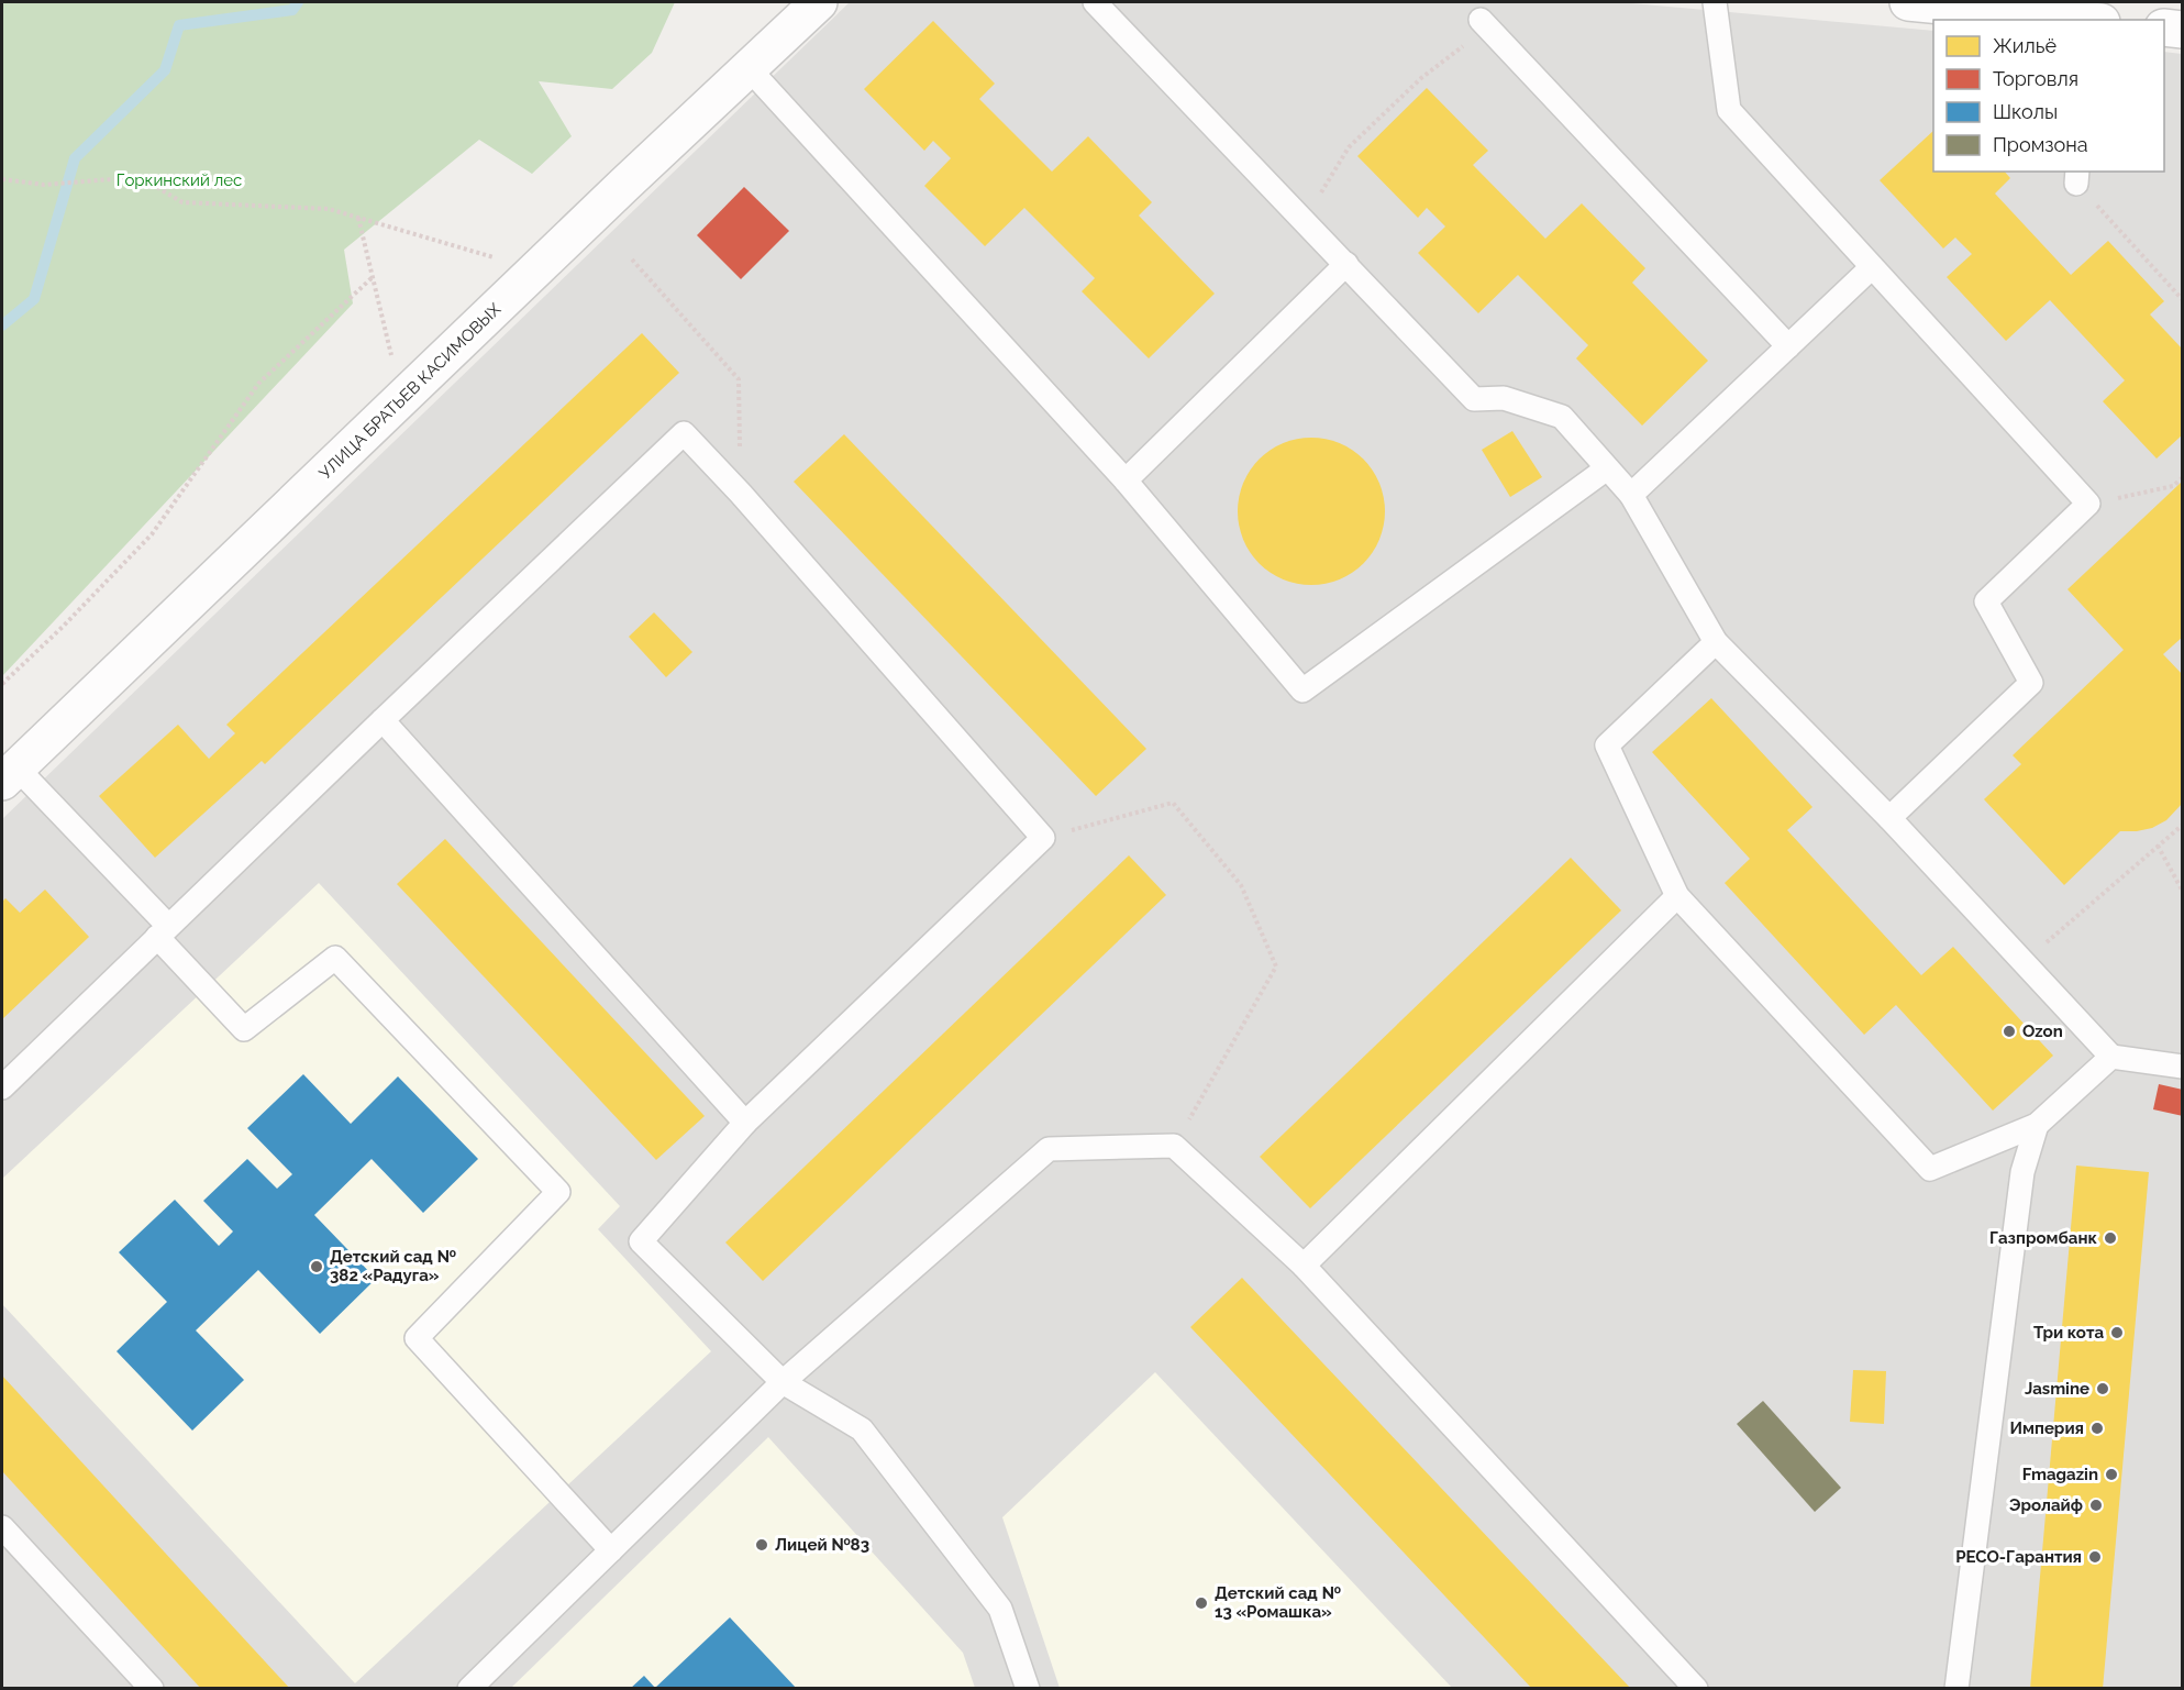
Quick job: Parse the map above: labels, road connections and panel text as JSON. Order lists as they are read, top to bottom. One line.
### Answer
{"streets":{"street":["УЛИЦА БРАТЬЕВ КАСИМОВЫХ"]},"parks":["Горкинский лес"],"places":["Ozon","Газпромбанк","Детский сад № 382 «Радуга»","Три кота","Jasmine","Империя","Fmagazin","Эролайф","Лицей №83","РЕСО-Гарантия","Детский сад № 13 «Ромашка»"],"legend":["Жильё","Торговля","Школы","Промзона"]}
